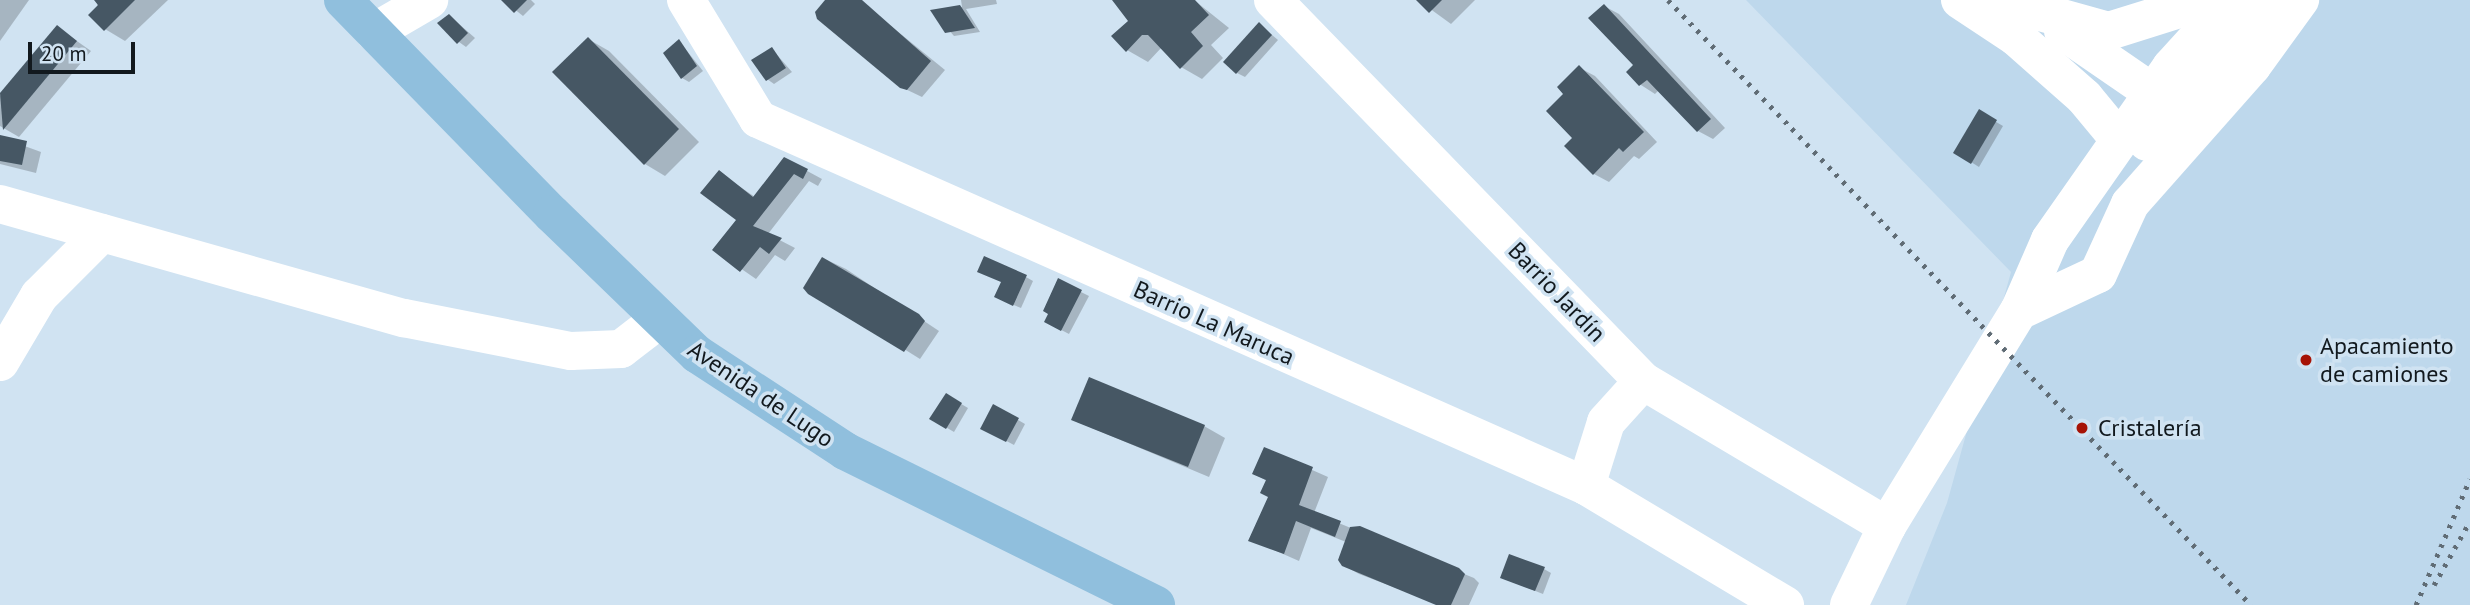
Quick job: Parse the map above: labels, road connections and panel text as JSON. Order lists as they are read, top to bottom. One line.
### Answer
{"streets":{"main road":["Avenida de Lugo"],"street":["Barrio Jardín","Barrio La Maruca"]},"places":["Apacamiento de camiones","Cristalería"],"scale_bar":"20 m"}
